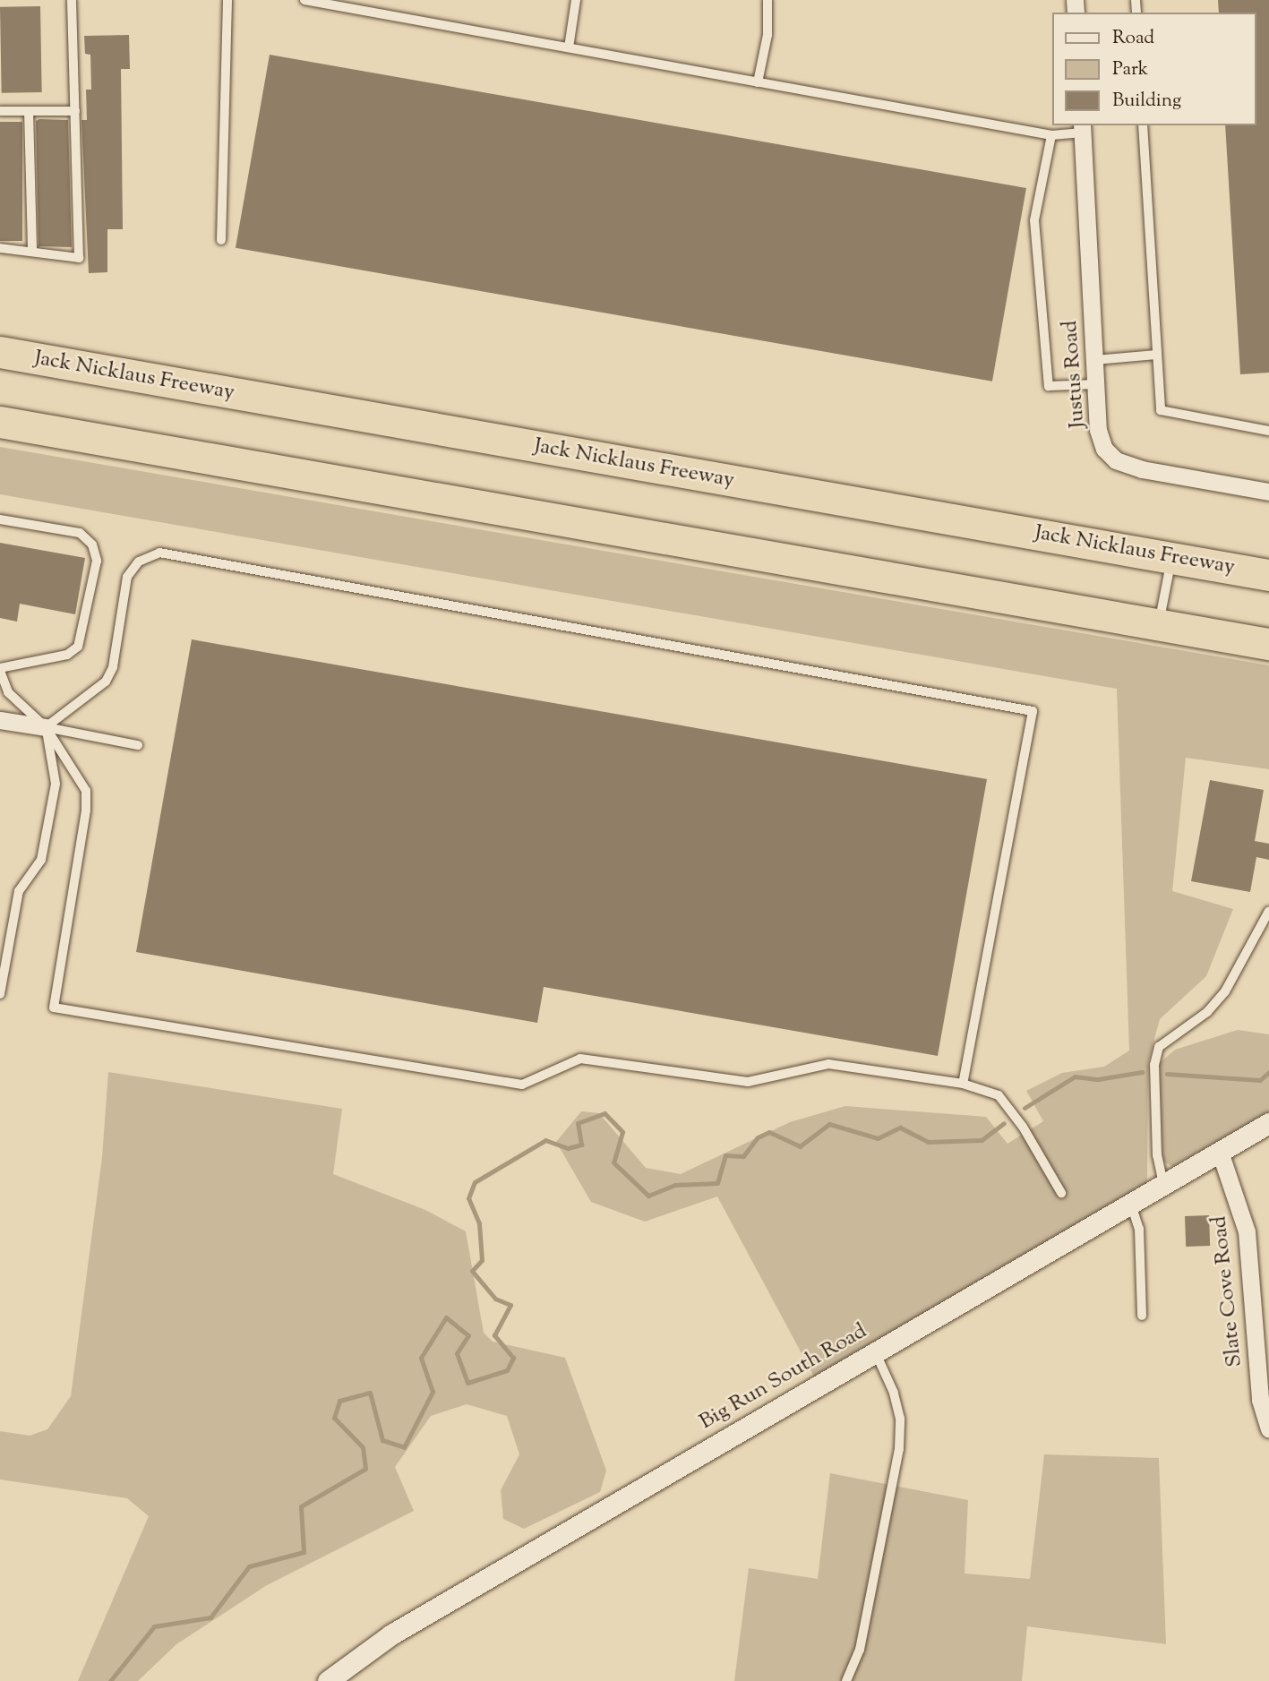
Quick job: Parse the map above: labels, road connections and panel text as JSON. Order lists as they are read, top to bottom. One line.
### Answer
{"streets":{"highway":["Jack Nicklaus Freeway"],"street":["Justus Road","Slate Cove Road","Big Run South Road"]},"crossings":[["Slate Cove Road","Big Run South Road"]],"legend":["Road","Park","Building"]}
